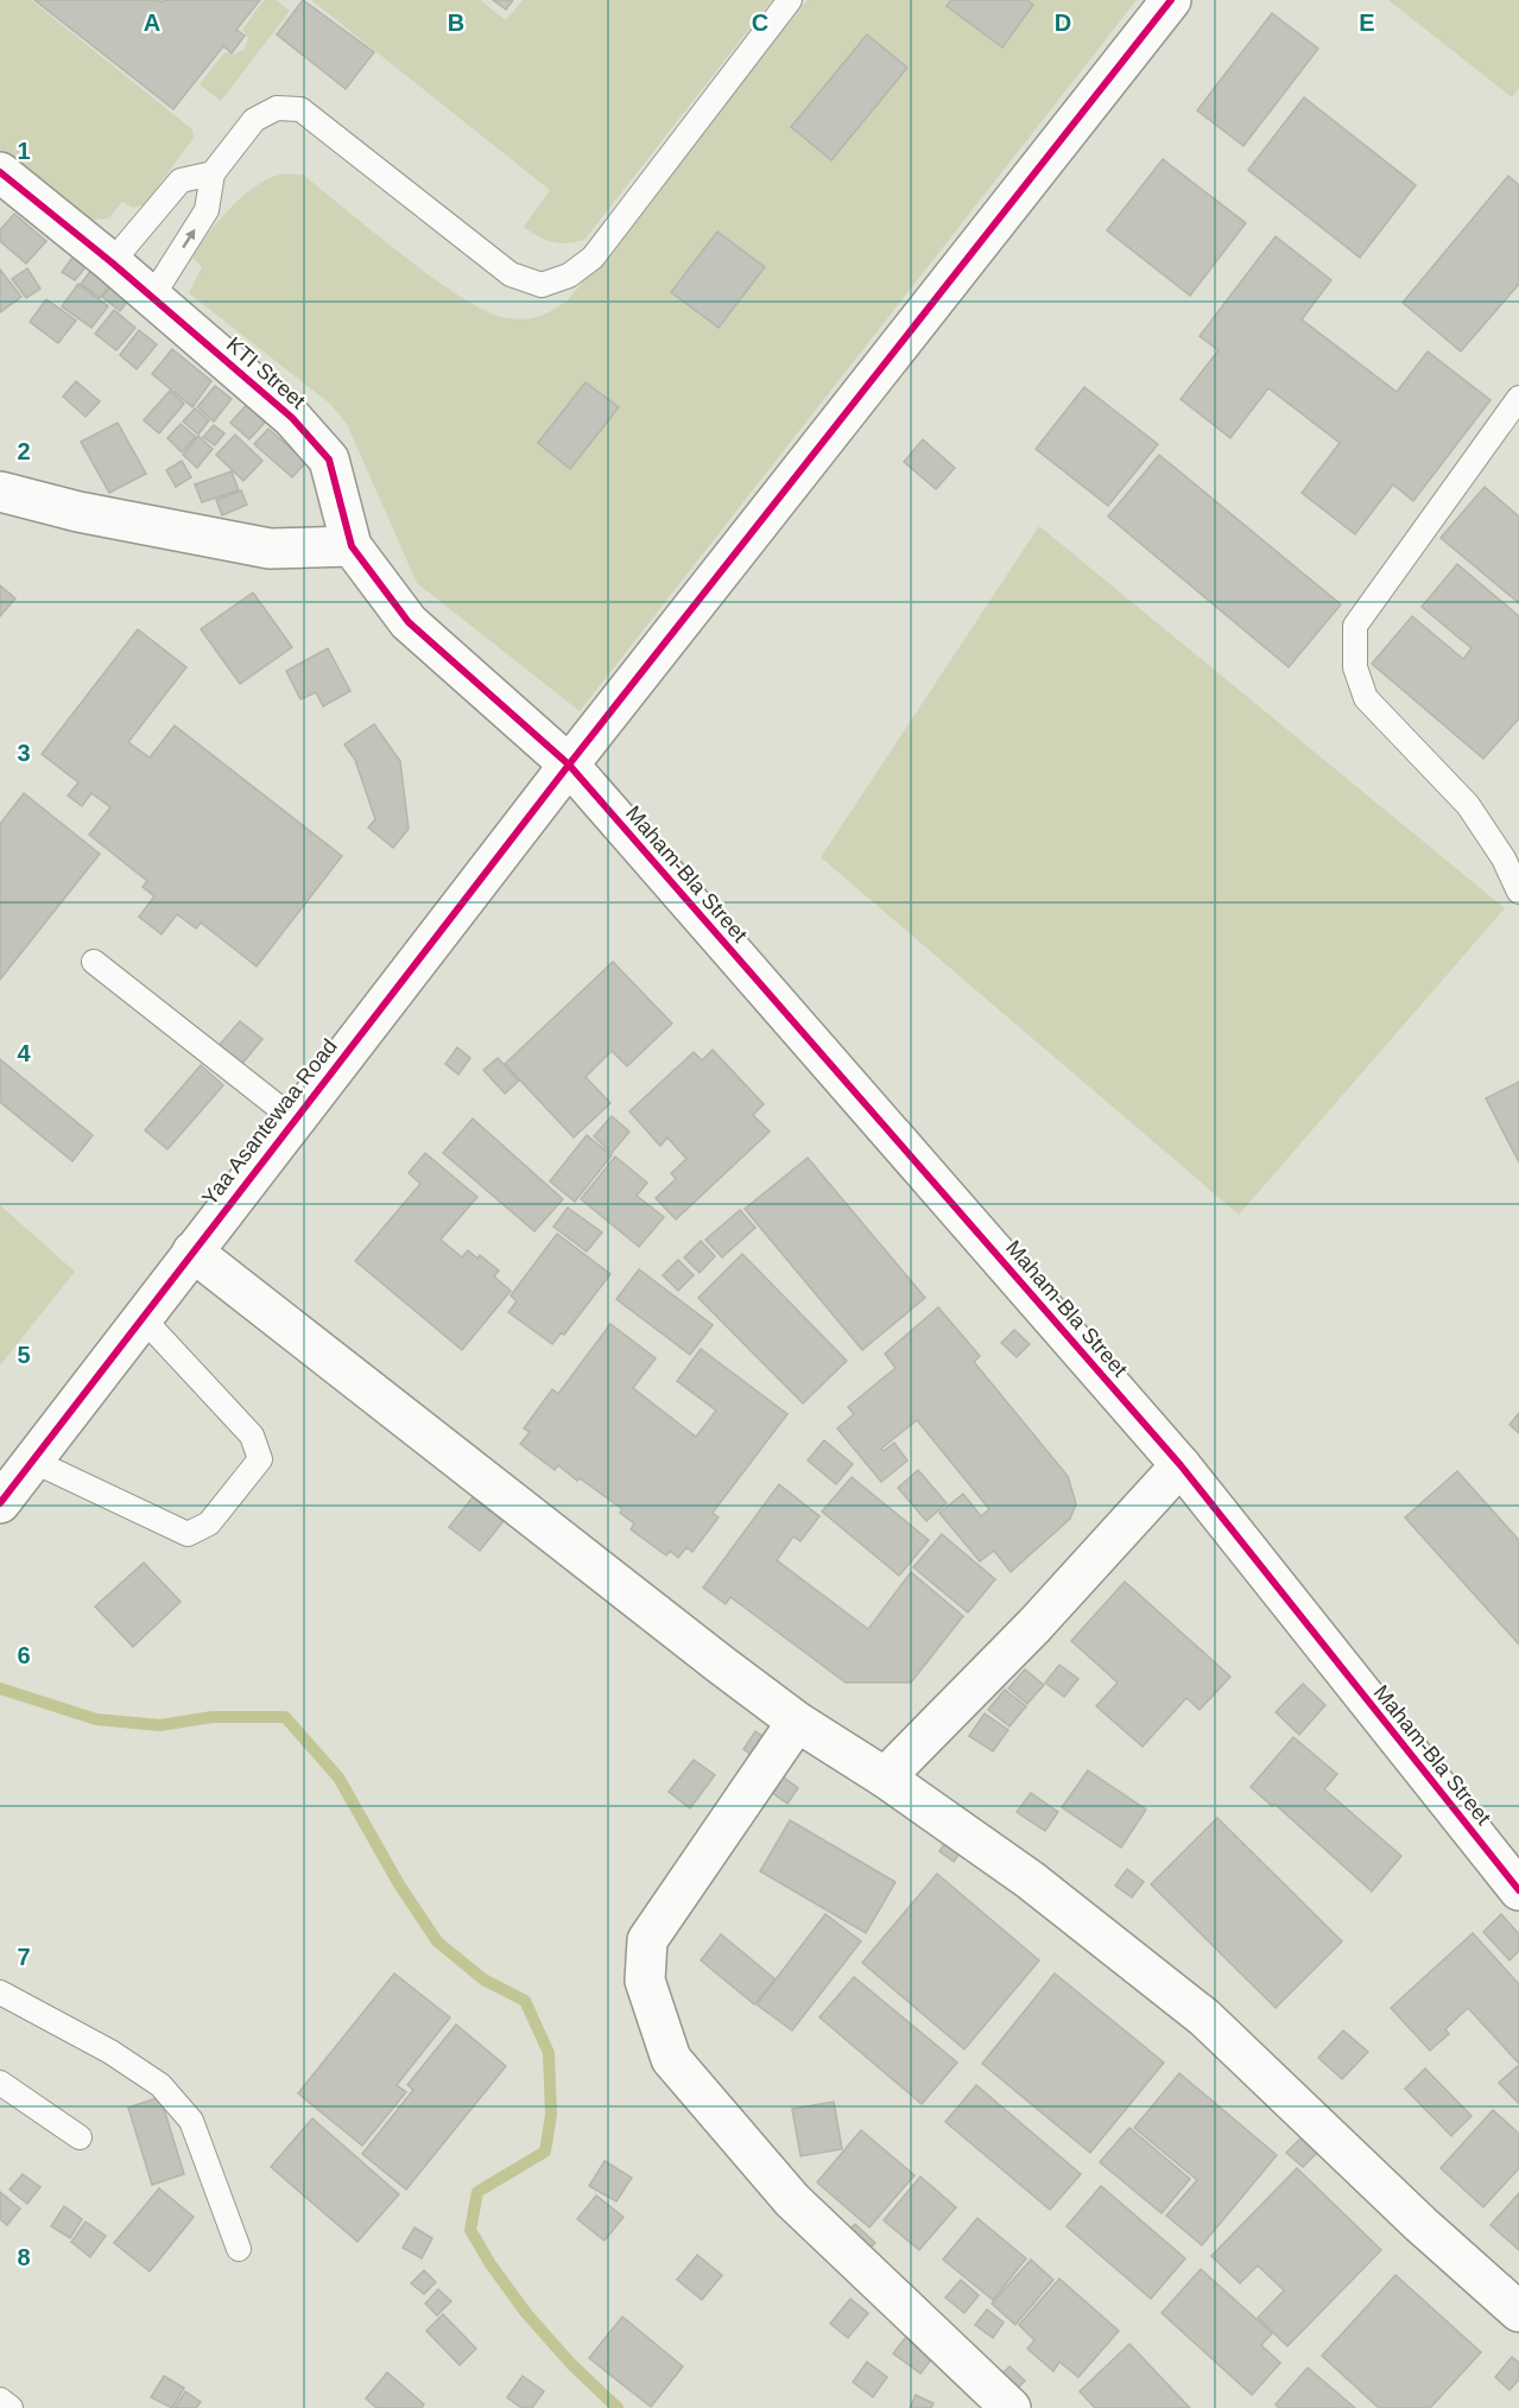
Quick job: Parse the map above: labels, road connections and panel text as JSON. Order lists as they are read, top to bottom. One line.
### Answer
{"streets":{"street":["KTI Street","Maham-Bla Street","Yaa Asantewaa Road"]},"crossings":[["KTI Street","Maham-Bla Street"],["KTI Street","Yaa Asantewaa Road"],["Maham-Bla Street","Yaa Asantewaa Road"]],"grid":{"columns":["A","B","C","D","E"],"rows":["1","2","3","4","5","6","7","8"]}}
